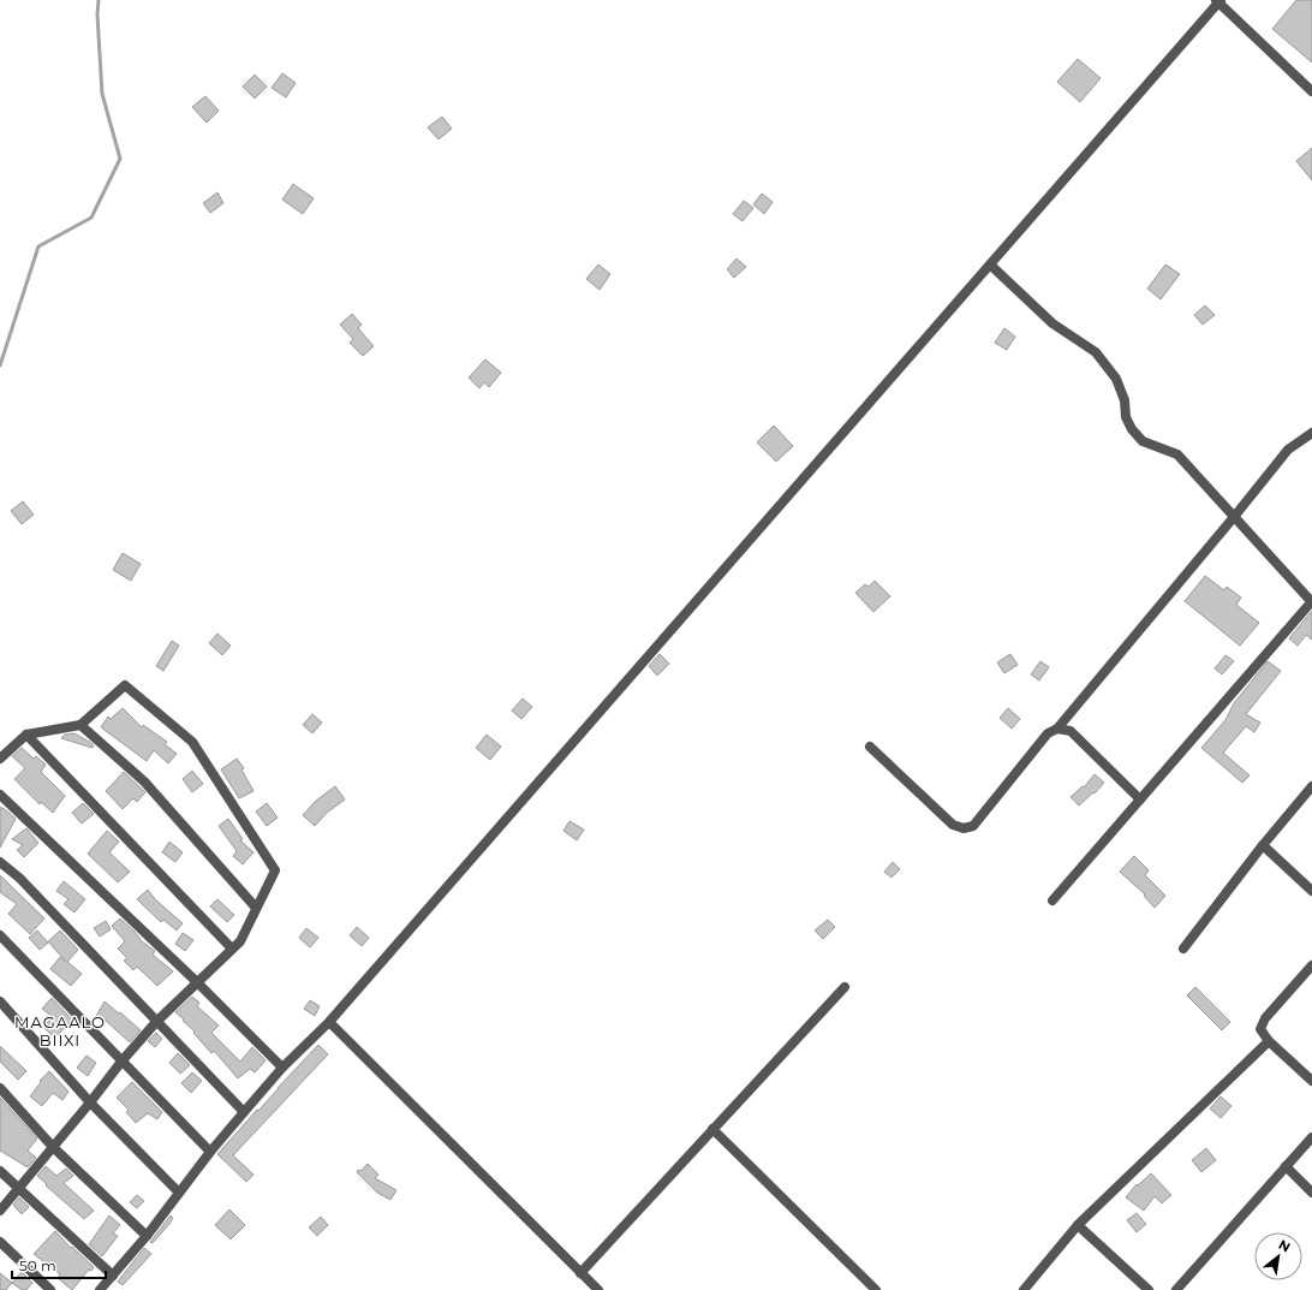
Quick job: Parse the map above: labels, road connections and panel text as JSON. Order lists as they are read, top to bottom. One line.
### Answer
{"districts":["MAGAALO BIIXI"],"scale_bar":"50 m","north":"top right"}
